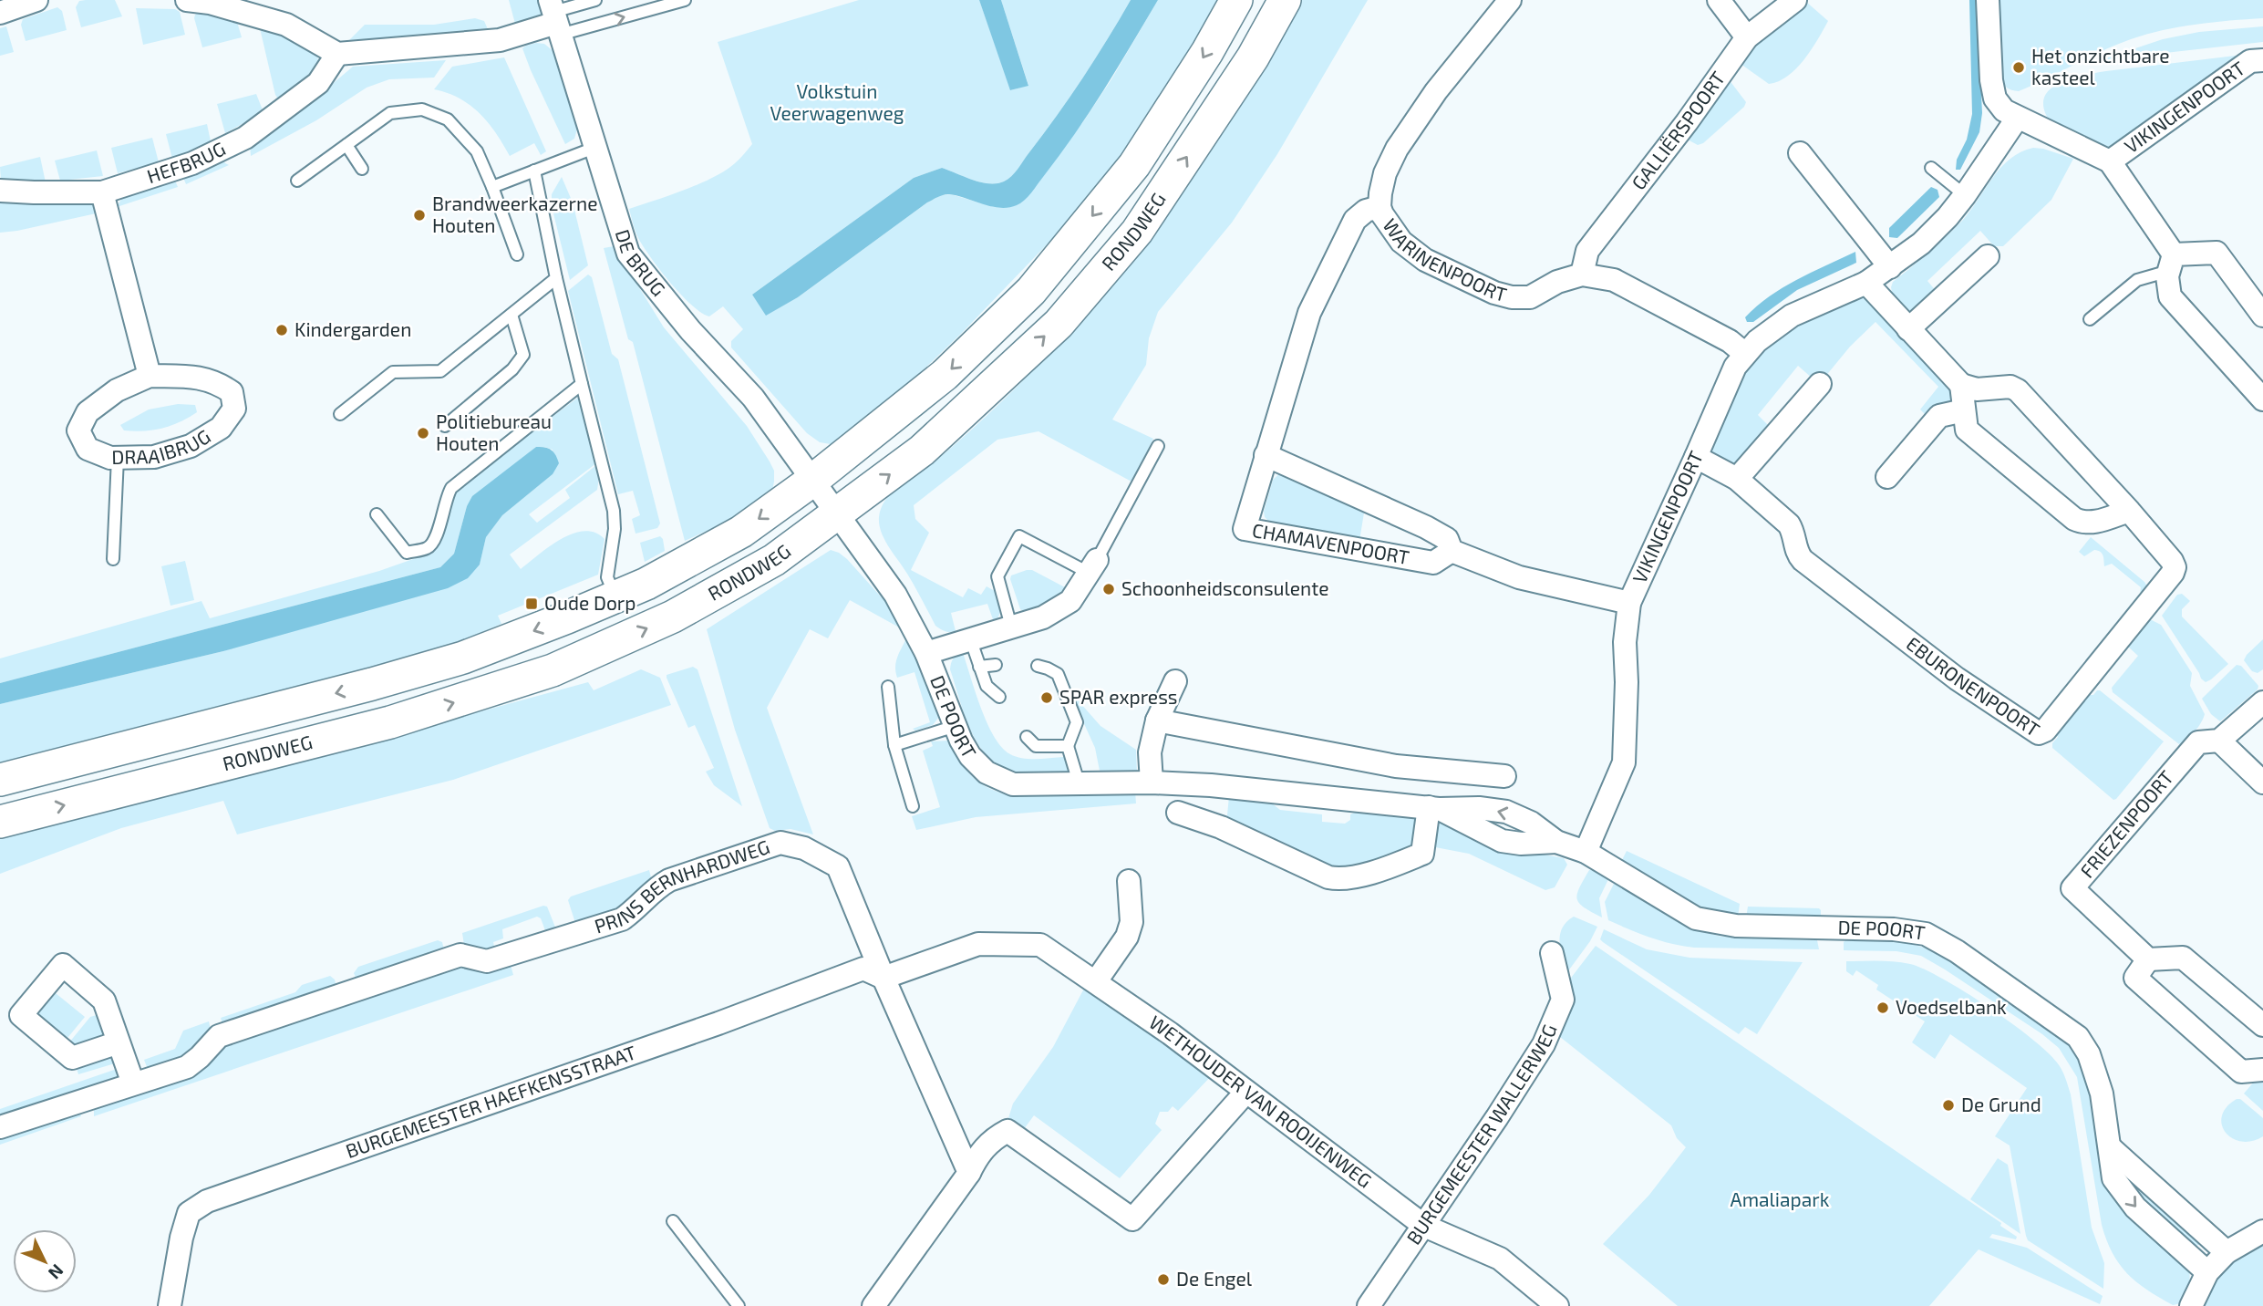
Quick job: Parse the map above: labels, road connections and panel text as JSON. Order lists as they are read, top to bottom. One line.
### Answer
{"streets":{"main road":["RONDWEG"],"street":["VIKINGENPOORT","GALLIËRSPOORT","HEFBRUG","WARINENPOORT","DE BRUG","DRAAIBRUG","CHAMAVENPOORT","EBURONENPOORT","DE POORT","FRIEZENPOORT","PRINS BERNHARDWEG","BURGEMEESTER HAEFKENSSTRAAT","WETHOUDER VAN ROOIJENWEG","BURGEMEESTER WALLERWEG"]},"crossings":[["VIKINGENPOORT","WARINENPOORT"],["VIKINGENPOORT","CHAMAVENPOORT"],["VIKINGENPOORT","EBURONENPOORT"],["VIKINGENPOORT","DE POORT"],["GALLIËRSPOORT","WARINENPOORT"],["RONDWEG","DE BRUG"],["RONDWEG","DE POORT"],["WARINENPOORT","CHAMAVENPOORT"],["DE BRUG","DE POORT"],["PRINS BERNHARDWEG","BURGEMEESTER HAEFKENSSTRAAT"],["PRINS BERNHARDWEG","WETHOUDER VAN ROOIJENWEG"],["BURGEMEESTER HAEFKENSSTRAAT","WETHOUDER VAN ROOIJENWEG"],["WETHOUDER VAN ROOIJENWEG","BURGEMEESTER WALLERWEG"]],"parks":["Volkstuin Veerwagenweg","Amaliapark"],"places":{"other":["Het onzichtbare kasteel","Brandweerkazerne Houten","Kindergarden","Politiebureau Houten","Schoonheidsconsulente","SPAR express","Voedselbank","De Grund","De Engel"],"transit":["Oude Dorp"]},"north":"bottom right"}
